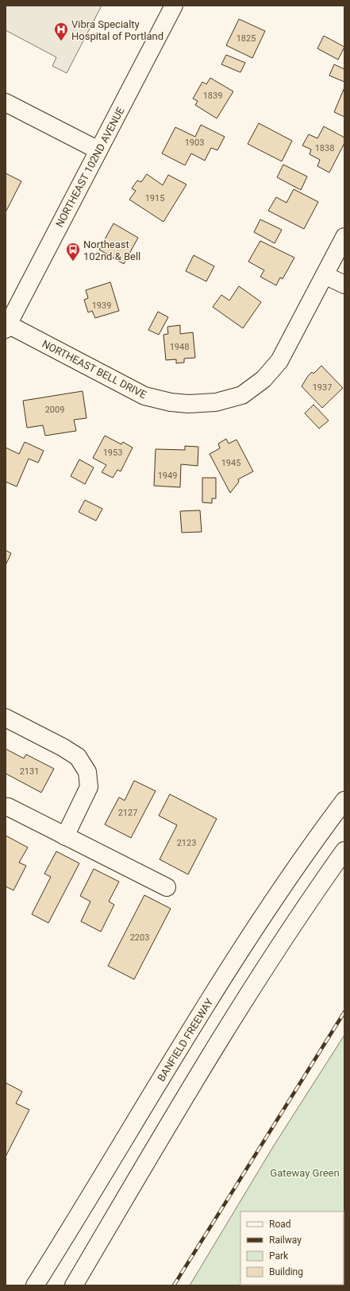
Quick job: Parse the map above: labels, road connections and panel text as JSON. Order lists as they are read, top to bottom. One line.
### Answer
{"streets":{"main road":["NORTHEAST 102ND AVENUE","NORTHEAST BELL DRIVE","BANFIELD FREEWAY"]},"crossings":[["NORTHEAST 102ND AVENUE","NORTHEAST BELL DRIVE"]],"parks":["Gateway Green"],"places":{"hospital":["Vibra Specialty Hospital of Portland"],"bus stop":["Northeast 102nd & Bell"]},"house_numbers":["1825","1839","1903","1838","1915","1939","1948","1937","2009","1953","1945","1949","2131","2127","2123","2203"],"legend":["Road","Railway","Park","Building"]}
